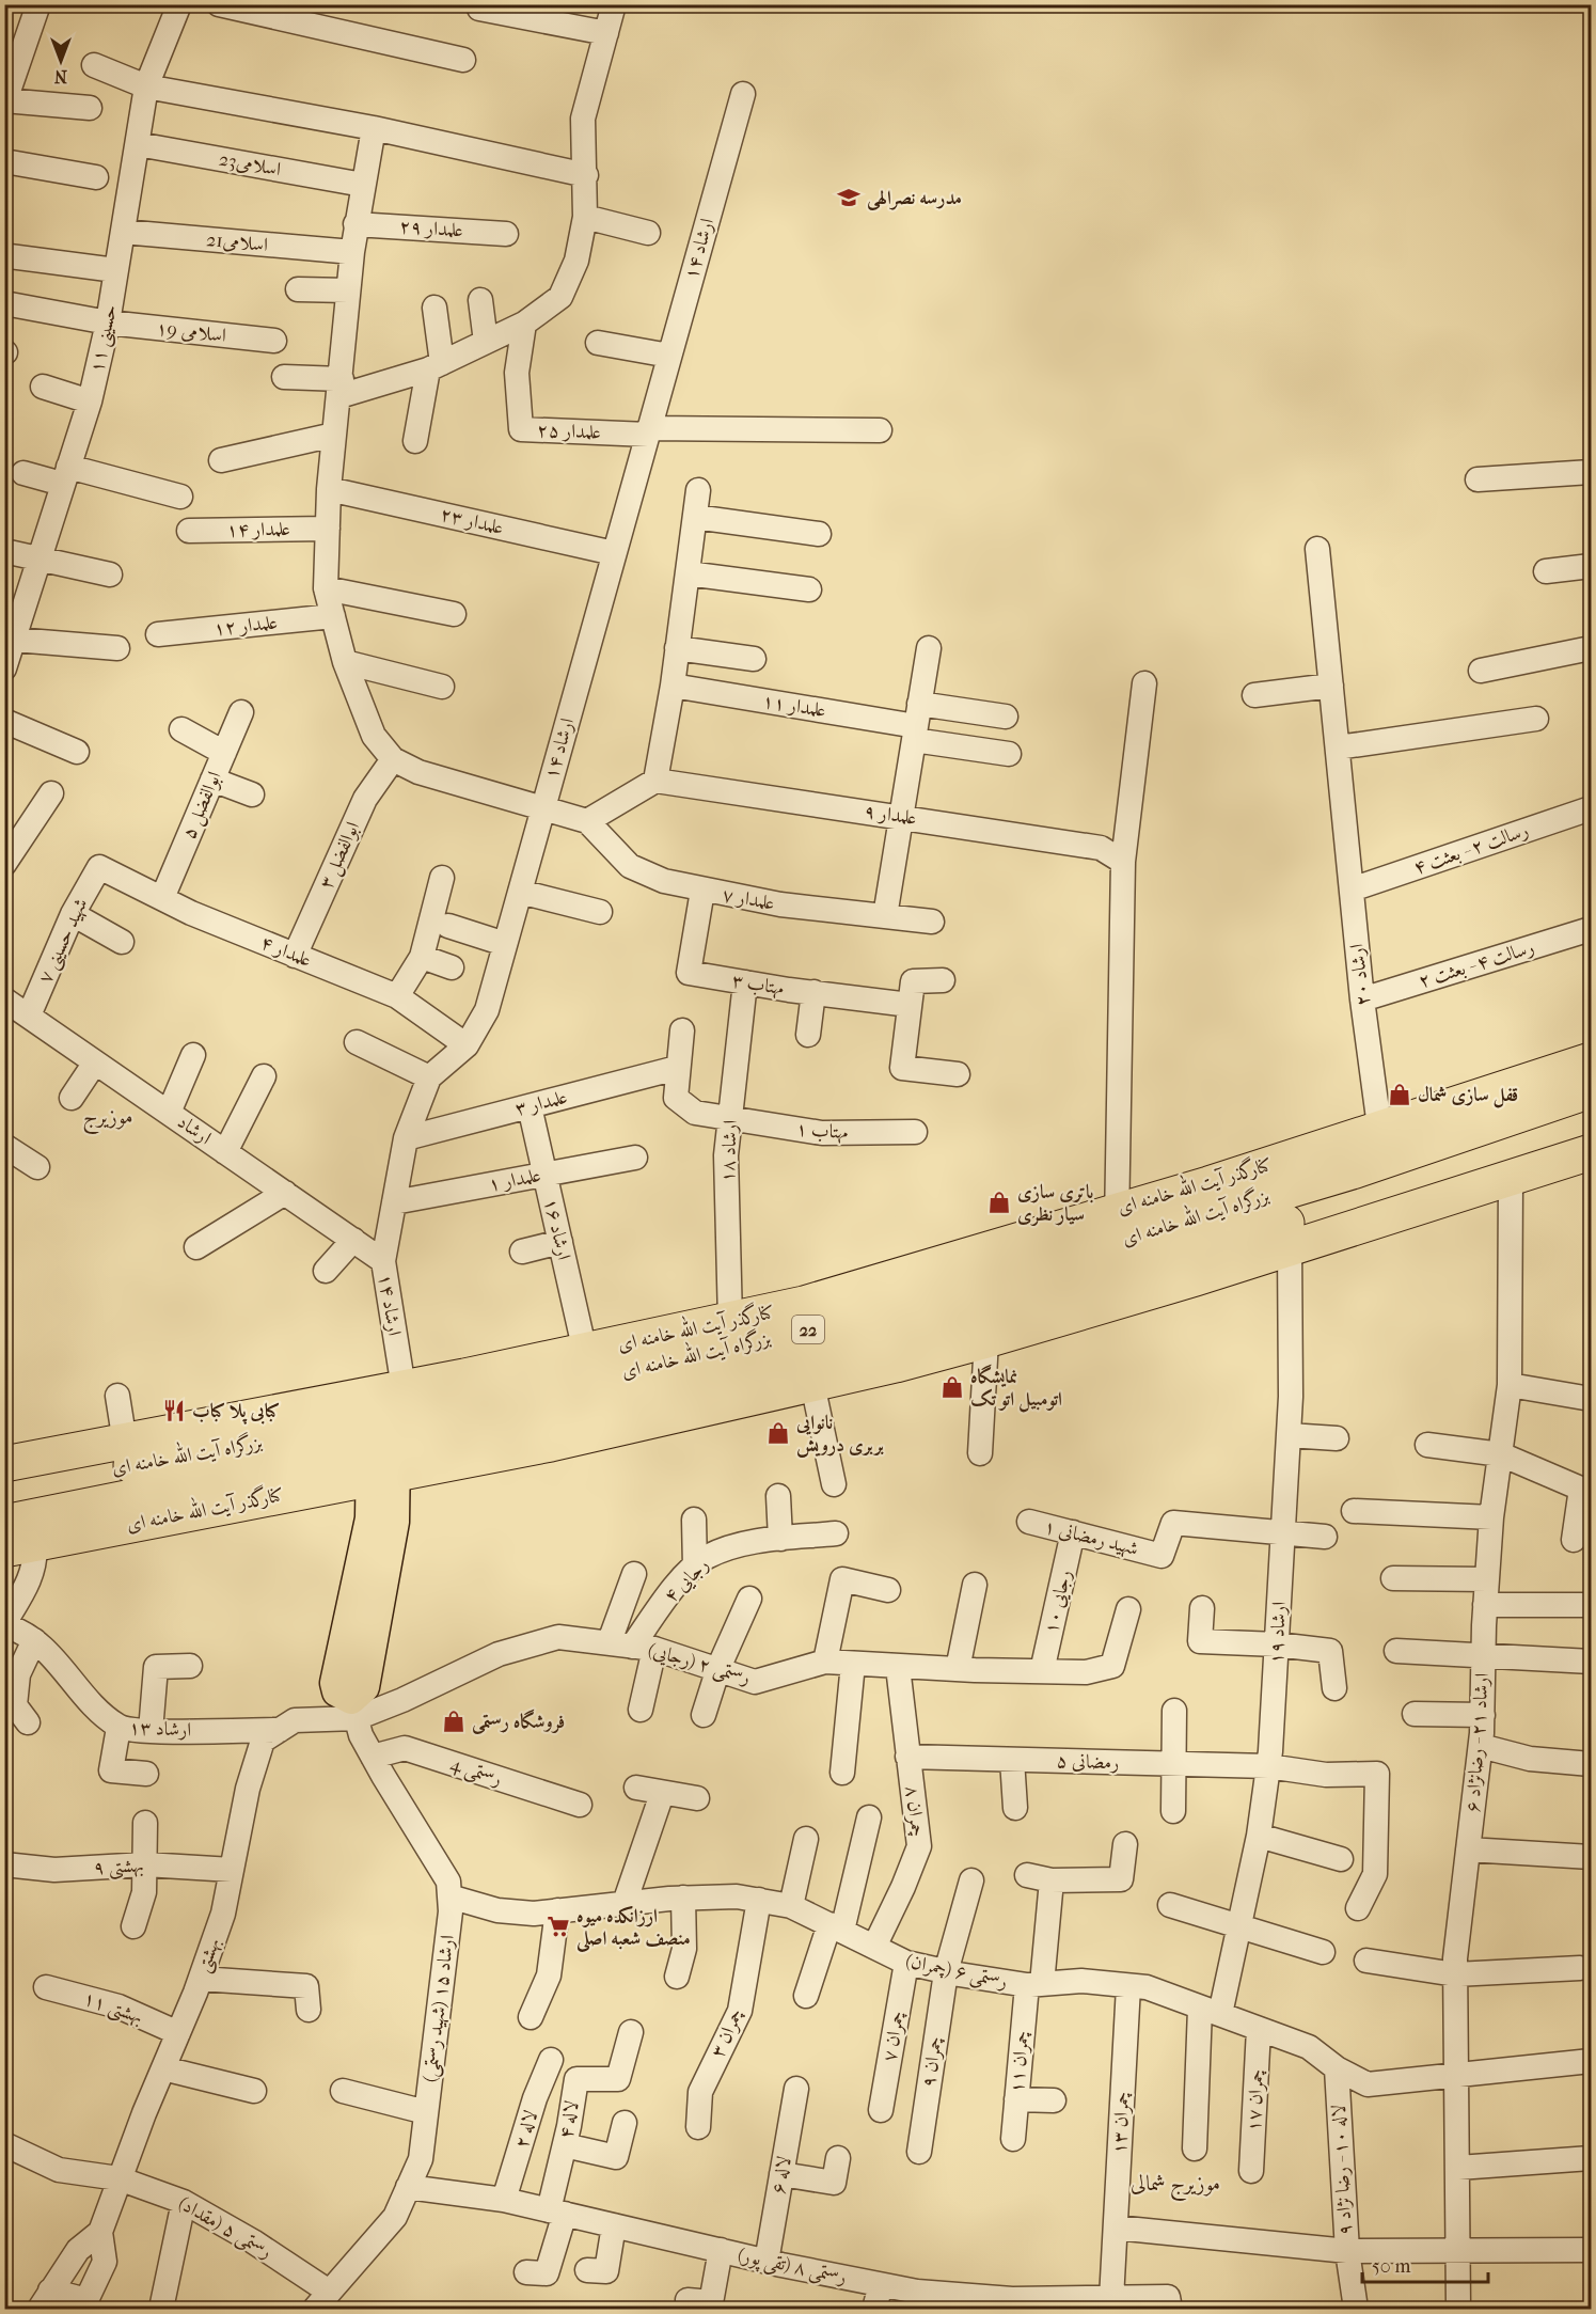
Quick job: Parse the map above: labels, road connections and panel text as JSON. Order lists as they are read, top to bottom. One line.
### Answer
{"streets":{"highway":["کنارگذر آیت الله خامنه ای","بزرگراه آیت الله خامنه ای","22"],"main road":["ارشاد ۱۵ (شهید رستمی)"],"street":["اسلامی23","علمدار ۲۹","اسلامی21","ارشاد ۱۴","اسلامی ۱9","حسینی ۱۱","علمدار ۲۵","علمدار ۲۳","علمدار ۱۴","علمدار ۱۲","علمدار ۱۱","ابوالفضل ۵","علمدار ۹","رسالت ۲ - بعثت ۴","ابوالفضل ۳","علمدار ۷","شهید حسینی ۷","علمدار ۴","رسالت ۴ - بعثت ۲","ارشاد ۲۰","مهتاب ۳","علمدار ۳","ارشاد","مهتاب ۱","ارشاد ۱۸","علمدار ۱","ارشاد ۱۶","شهید رمضانی ۱","رجایی ۴","رجایی ۱۰","ارشاد ۱۹","رستمی ۲ (رجایی)","ارشاد ۱۳","ارشاد ۲۱ - رضانژاد ۶","رمضانی ۵","رستمی 4","چمران ۸","بهشتی ۹","بهشتی","رستمی ۶ (چمران)","بهشتی ۱۱","چمران ۳","چمران ۷","چمران ۹","چمران ۱۱","چمران ۱۷","لاله ۴","چمران ۱۳","لاله ۲","لاله ۱۰ - رضا نژاد ۹","لاله ۶","رستمی ۵ (مقداد)","رستمی ۸ (تقی پور)"]},"crossings":[["اسلامی23","حسینی ۱۱"],["اسلامی21","حسینی ۱۱"],["ارشاد ۱۴","علمدار ۲۵"],["ارشاد ۱۴","علمدار ۲۳"],["ارشاد ۱۴","علمدار ۴"],["ارشاد ۱۴","علمدار ۳"],["ارشاد ۱۴","ارشاد"],["ارشاد ۱۴","علمدار ۱"],["ارشاد ۱۴","کنارگذر آیت الله خامنه ای"],["اسلامی ۱9","حسینی ۱۱"],["ابوالفضل ۵","علمدار ۴"],["رسالت ۲ - بعثت ۴","ارشاد ۲۰"],["ابوالفضل ۳","علمدار ۴"],["علمدار ۷","مهتاب ۳"],["شهید حسینی ۷","علمدار ۴"],["شهید حسینی ۷","ارشاد"],["رسالت ۴ - بعثت ۲","ارشاد ۲۰"],["ارشاد ۲۰","کنارگذر آیت الله خامنه ای"],["مهتاب ۳","ارشاد ۱۸"],["علمدار ۳","مهتاب ۱"],["علمدار ۳","ارشاد ۱۶"],["مهتاب ۱","ارشاد ۱۸"],["ارشاد ۱۸","کنارگذر آیت الله خامنه ای"],["علمدار ۱","ارشاد ۱۶"],["کنارگذر آیت الله خامنه ای","بزرگراه آیت الله خامنه ای"],["کنارگذر آیت الله خامنه ای","ارشاد ۱۶"],["کنارگذر آیت الله خامنه ای","ارشاد ۱۳"],["کنارگذر آیت الله خامنه ای","ارشاد ۱۵ (شهید رستمی)"],["بزرگراه آیت الله خامنه ای","ارشاد ۲۱ - رضانژاد ۶"],["بزرگراه آیت الله خامنه ای","ارشاد ۱۵ (شهید رستمی)"],["شهید رمضانی ۱","رجایی ۱۰"],["شهید رمضانی ۱","ارشاد ۱۹"],["رجایی ۴","رستمی ۲ (رجایی)"],["رجایی ۱۰","رستمی ۲ (رجایی)"],["ارشاد ۱۹","رمضانی ۵"],["ارشاد ۱۹","رستمی ۶ (چمران)"],["رستمی ۲ (رجایی)","ارشاد ۱۳"],["رستمی ۲ (رجایی)","چمران ۸"],["رستمی ۲ (رجایی)","بهشتی"],["رستمی ۲ (رجایی)","ارشاد ۱۵ (شهید رستمی)"],["ارشاد ۱۳","بهشتی"],["ارشاد ۲۱ - رضانژاد ۶","رستمی ۶ (چمران)"],["رمضانی ۵","چمران ۸"],["رستمی 4","ارشاد ۱۵ (شهید رستمی)"],["چمران ۸","رستمی ۶ (چمران)"],["بهشتی ۹","بهشتی"],["بهشتی","بهشتی ۱۱"],["بهشتی","رستمی ۵ (مقداد)"],["رستمی ۶ (چمران)","ارشاد ۱۵ (شهید رستمی)"],["رستمی ۶ (چمران)","چمران ۳"],["رستمی ۶ (چمران)","چمران ۷"],["رستمی ۶ (چمران)","چمران ۹"],["رستمی ۶ (چمران)","چمران ۱۱"],["رستمی ۶ (چمران)","چمران ۱۷"],["رستمی ۶ (چمران)","چمران ۱۳"],["رستمی ۶ (چمران)","لاله ۱۰ - رضا نژاد ۹"],["ارشاد ۱۵ (شهید رستمی)","رستمی ۵ (مقداد)"],["ارشاد ۱۵ (شهید رستمی)","رستمی ۸ (تقی پور)"],["لاله ۴","رستمی ۸ (تقی پور)"],["چمران ۱۳","رستمی ۸ (تقی پور)"],["لاله ۲","رستمی ۸ (تقی پور)"],["لاله ۶","رستمی ۸ (تقی پور)"]],"districts":["موزیرج","موزیرج شمالی"],"places":{"school or university":["مدرسه نصرالهی"],"shop":["قفل سازی شمال","باتری سازی سیار نظری","نمایشگاه اتومبیل اتو تک","نانوایی بربری درویش","فروشگاه رستمی"],"restaurant":["کبابی پلا کباب"],"supermarket":["ارزانکده میوه منصف شعبه اصلی"]},"scale_bar":"50 m","north":"bottom"}
